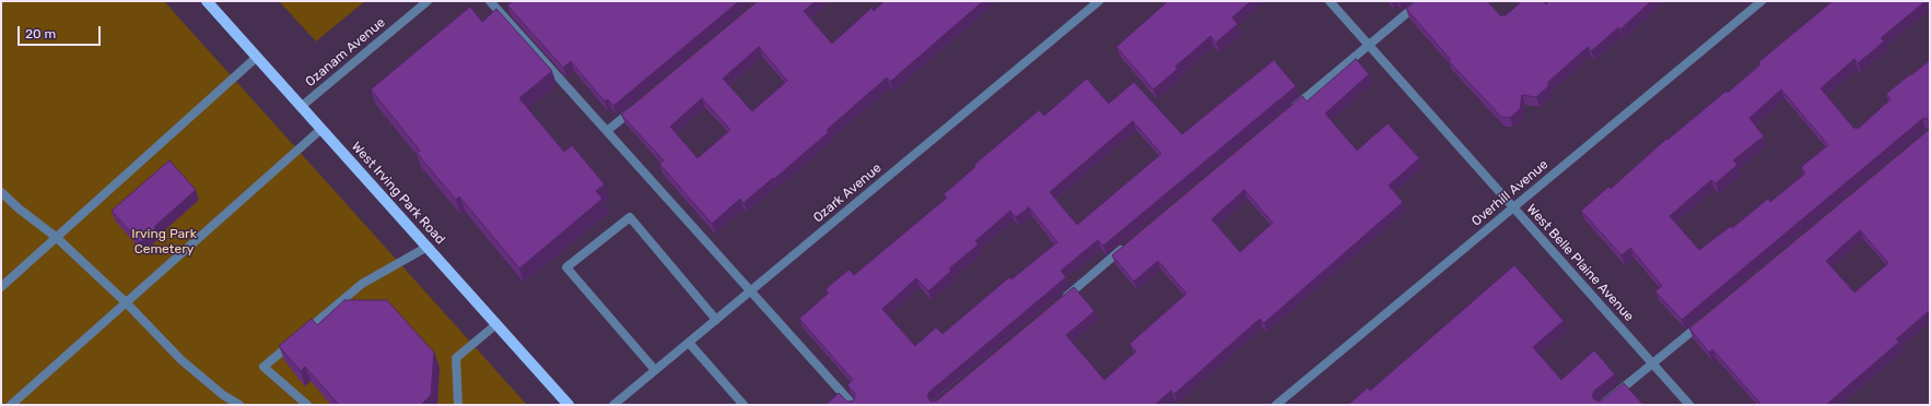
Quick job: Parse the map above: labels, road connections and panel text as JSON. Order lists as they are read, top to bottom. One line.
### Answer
{"streets":{"main road":["West Irving Park Road"],"street":["Ozanam Avenue","Ozark Avenue","Overhill Avenue","West Belle Plaine Avenue"]},"crossings":[["Ozanam Avenue","West Irving Park Road"],["Overhill Avenue","West Belle Plaine Avenue"]],"parks":["Irving Park Cemetery"],"scale_bar":"20 m"}
